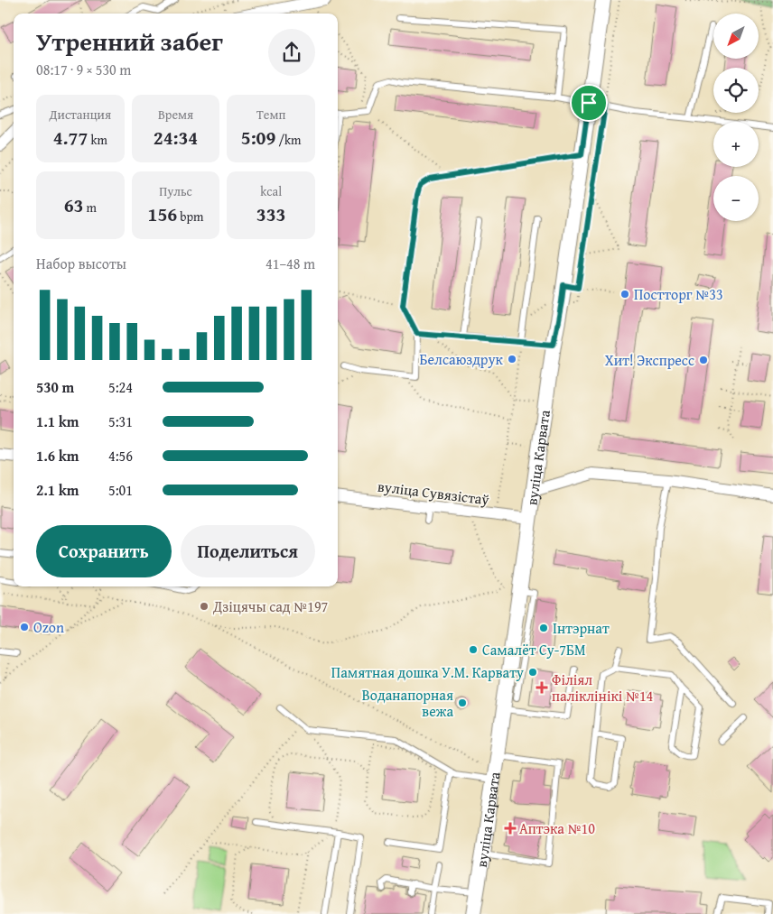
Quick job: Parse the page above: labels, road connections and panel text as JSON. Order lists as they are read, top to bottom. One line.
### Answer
{"streets":{"street":["вуліца Карвата","вуліца Сувязістаў"]},"crossings":[["вуліца Карвата","вуліца Сувязістаў"]],"places":{"other":["Постторг №33","Белсаюздрук","Хит! Экспресс","Дзіцячы сад №197","Ozon","Інтэрнат","Самалёт Су-7БМ","Памятная дошка У.М. Карвату","Воданапорная вежа"],"health":["Філіял паліклінікі №14","Аптэка №10"]},"north":"bottom left","page":{"map_buttons":["+","−"],"heading":["Утренний забег","08:17 · 9 × 530 m"],"stats":[["Дистанция","4.77 km"],["Время","24:34"],["Темп","5:09 /km"],["63 m"],["Пульс","156 bpm"],["kcal","333"]],"chart":["Набор высоты","41–48 m"],"list":[{"name":"530 m","note":"5:24"},{"name":"1.1 km","note":"5:31"},{"name":"1.6 km","note":"4:56"},{"name":"2.1 km","note":"5:01"}],"buttons":["Сохранить","Поделиться"]}}
